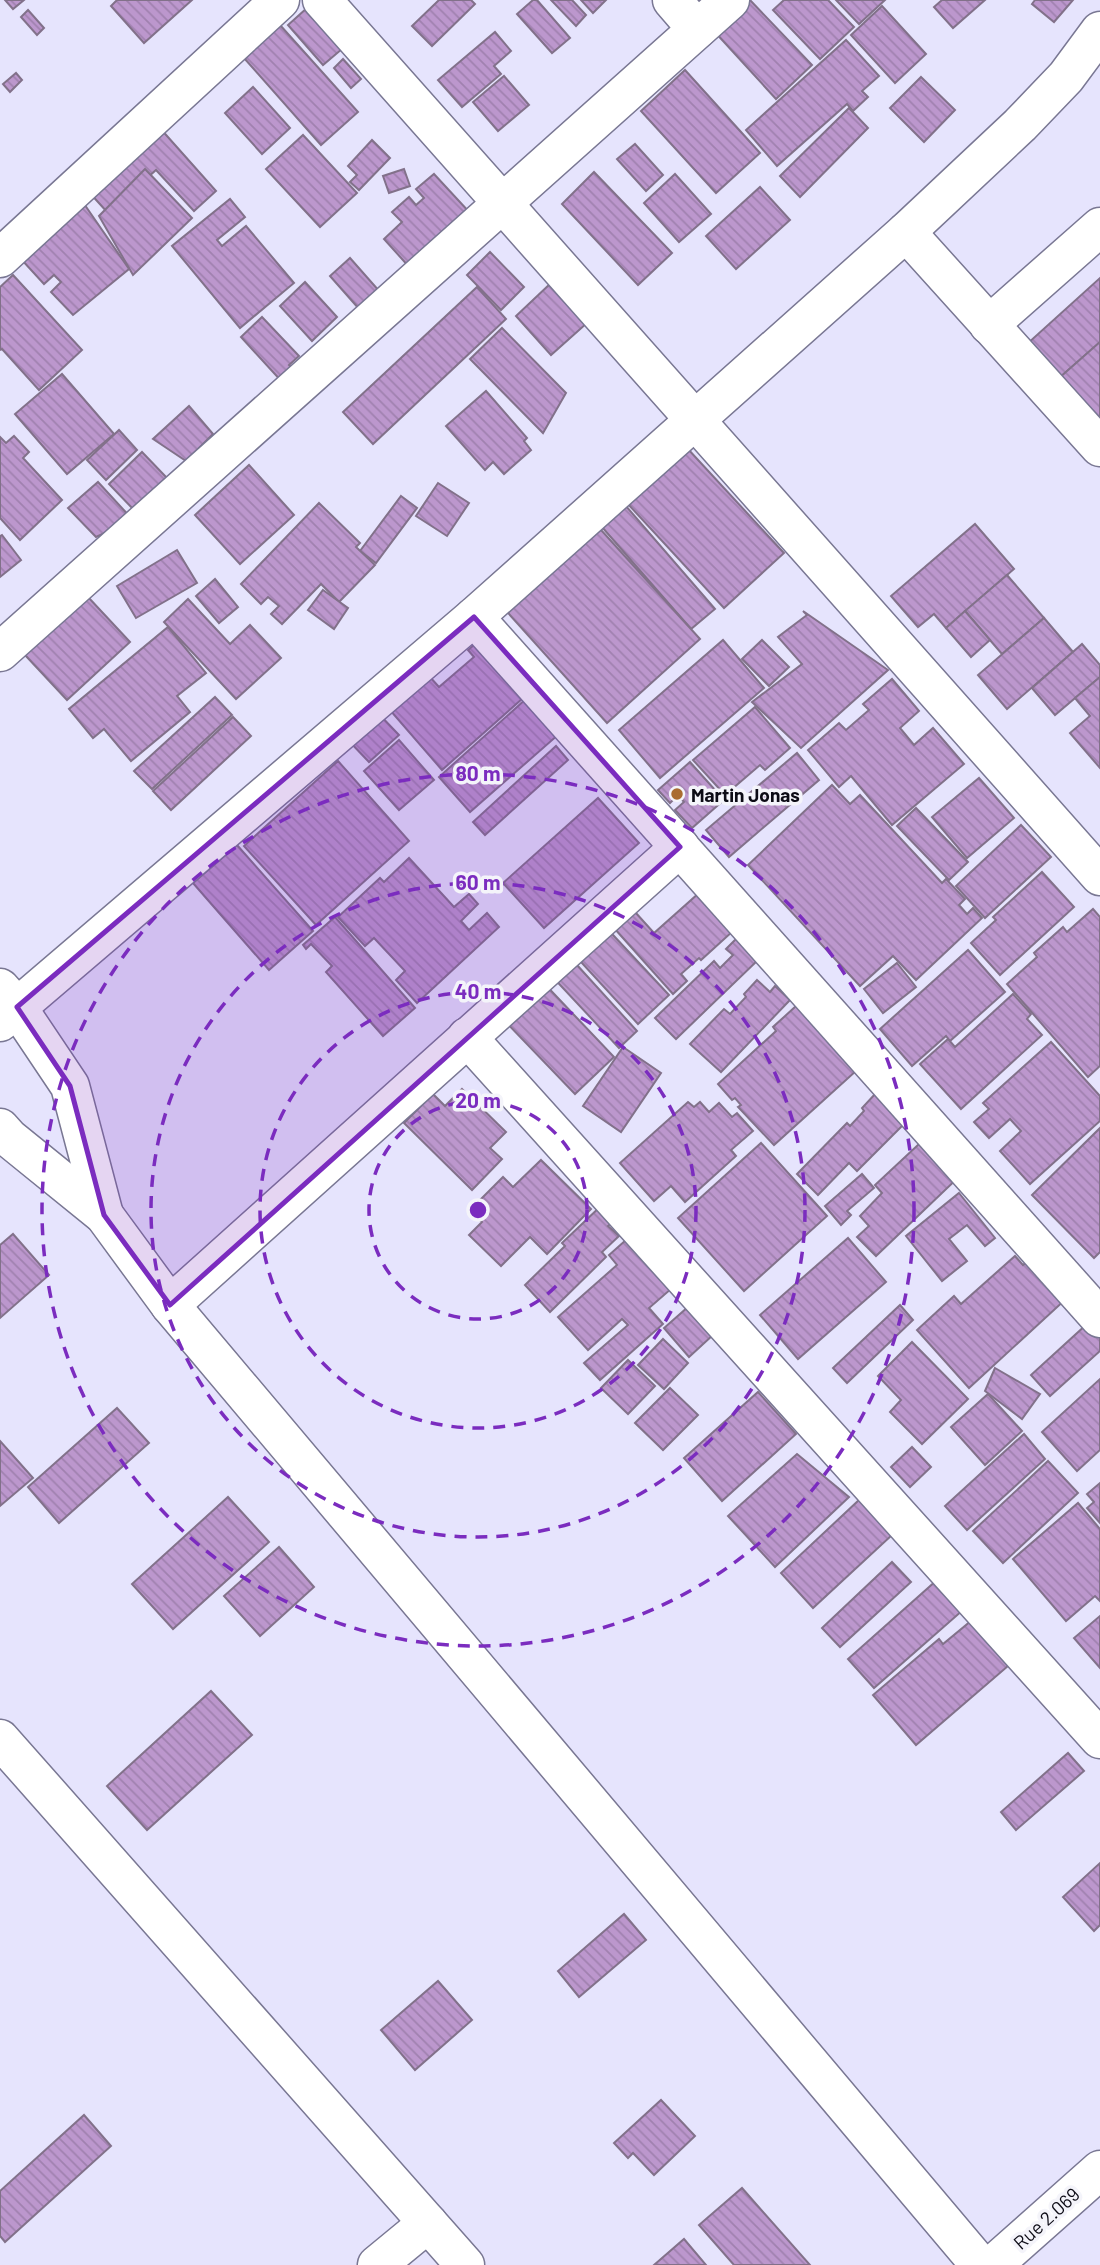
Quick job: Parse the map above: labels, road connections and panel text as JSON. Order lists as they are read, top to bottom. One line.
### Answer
{"streets":{"street":["Rue 2.069"]},"places":["Martin Jonas"],"rings":["80 m","60 m","40 m","20 m"]}
